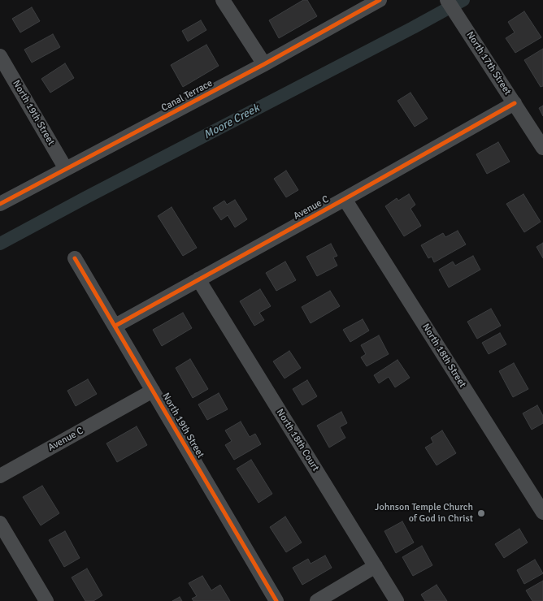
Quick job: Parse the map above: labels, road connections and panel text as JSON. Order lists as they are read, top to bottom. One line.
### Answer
{"streets":{"street":["North 17th Street","Canal Terrace","North 19th Street","Avenue C","North 18th Street","North 18th Court"]},"crossings":[["North 17th Street","Avenue C"],["Canal Terrace","North 19th Street"],["North 19th Street","Avenue C"],["Avenue C","North 18th Street"],["Avenue C","North 18th Court"]],"water":["Moore Creek"],"places":["Johnson Temple Church of God in Christ"]}
